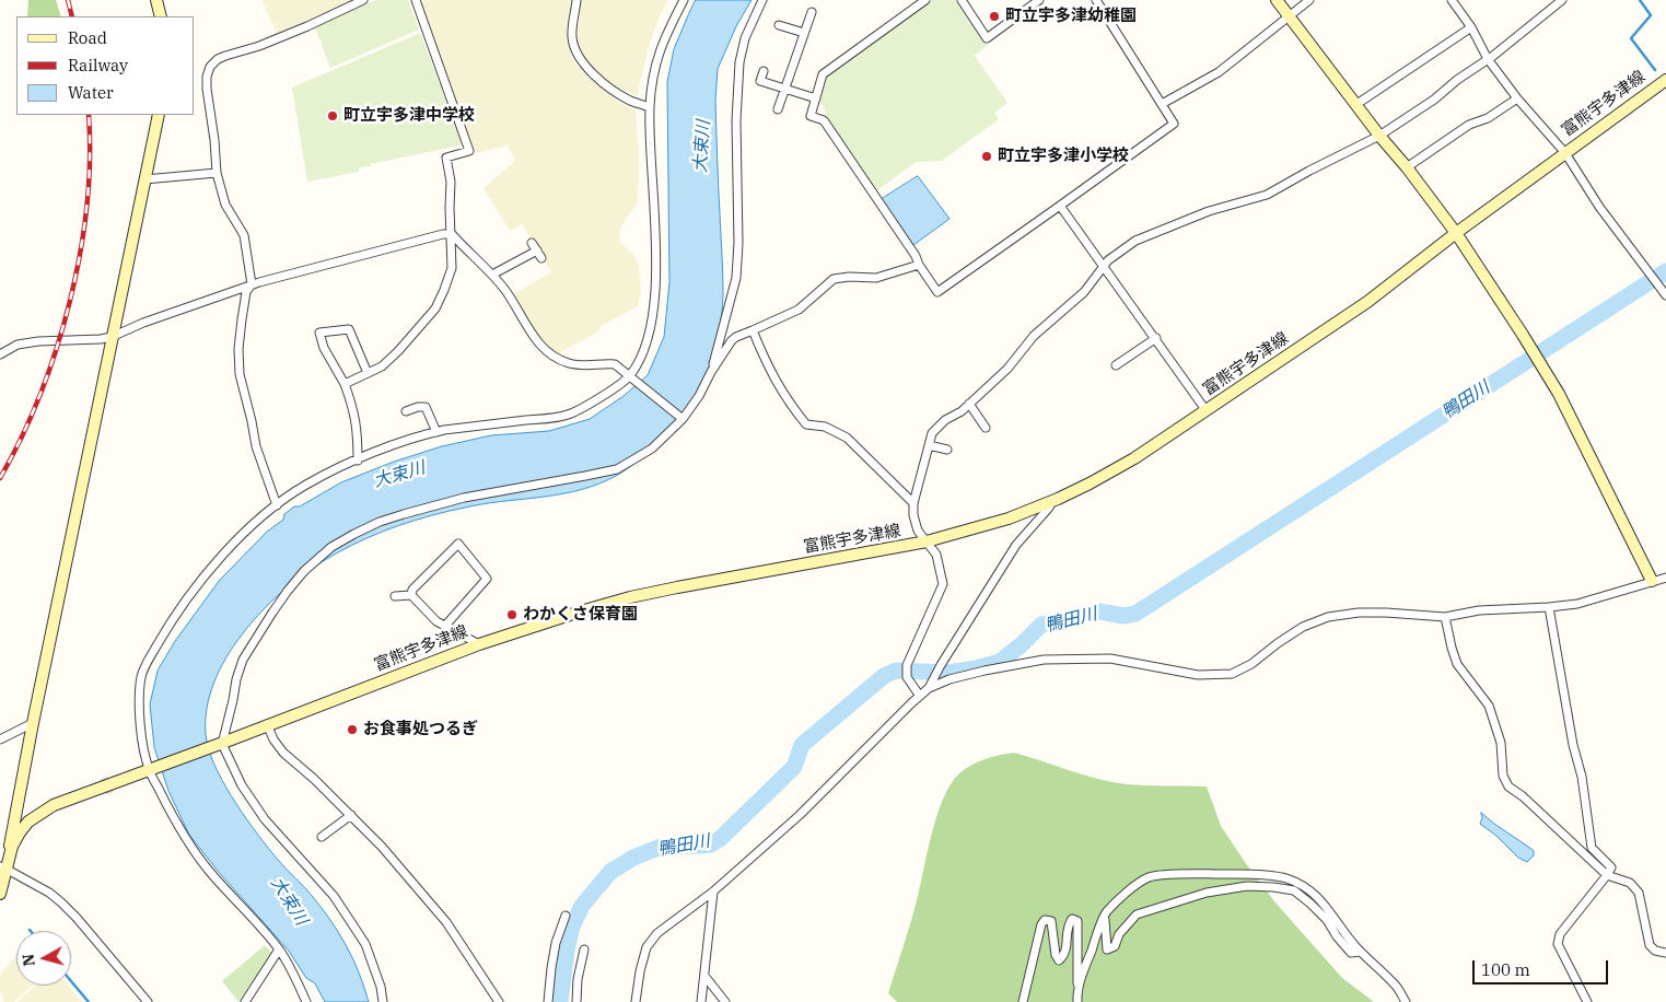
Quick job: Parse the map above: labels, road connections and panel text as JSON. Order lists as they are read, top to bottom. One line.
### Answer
{"streets":{"main road":["富熊宇多津線"]},"water":["大束川","鴨田川"],"places":["町立宇多津幼稚園","町立宇多津中学校","町立宇多津小学校","わかくさ保育園","お食事処つるぎ"],"legend":["Road","Railway","Water"],"scale_bar":"100 m","north":"left"}
